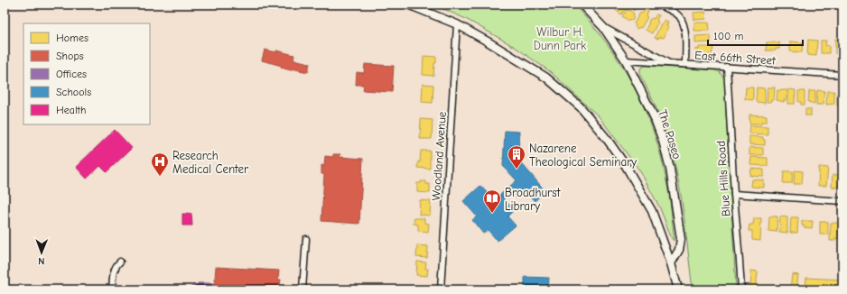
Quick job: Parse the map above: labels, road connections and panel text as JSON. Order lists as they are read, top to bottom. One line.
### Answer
{"streets":{"main road":["The Paseo"],"street":["East 66th Street","Woodland Avenue","Blue Hills Road"]},"crossings":[["East 66th Street","The Paseo"],["East 66th Street","Blue Hills Road"]],"parks":["Wilbur H. Dunn Park"],"places":{"building":["Nazarene Theological Seminary"],"hospital":["Research Medical Center"],"library":["Broadhurst Library"]},"legend":["Homes","Shops","Offices","Schools","Health"],"scale_bar":"100 m","north":"bottom"}
